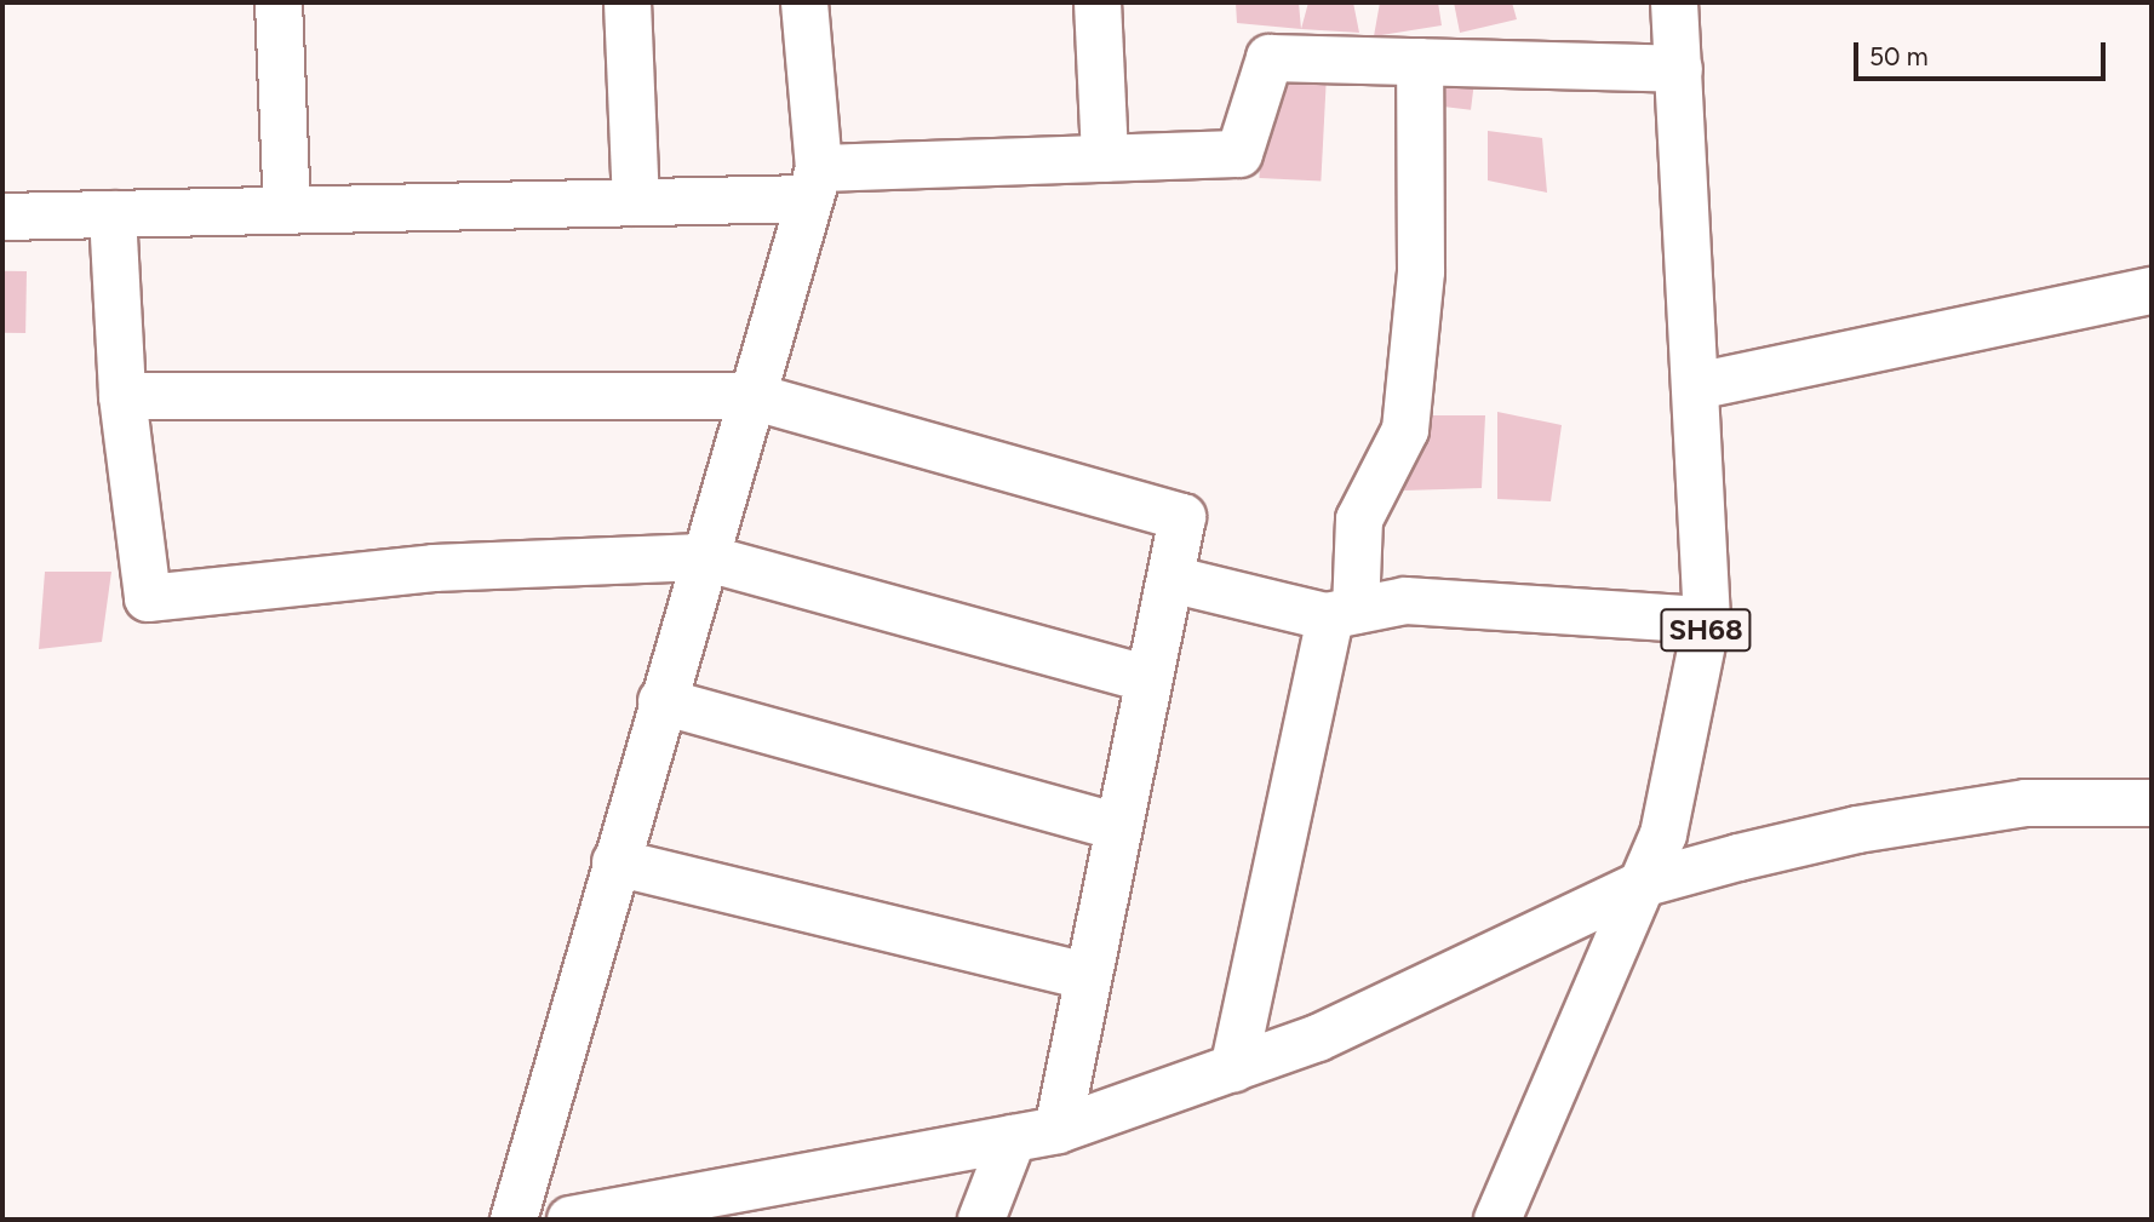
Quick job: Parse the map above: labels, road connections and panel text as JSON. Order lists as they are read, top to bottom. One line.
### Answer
{"streets":{"street":["SH68"]},"scale_bar":"50 m"}
